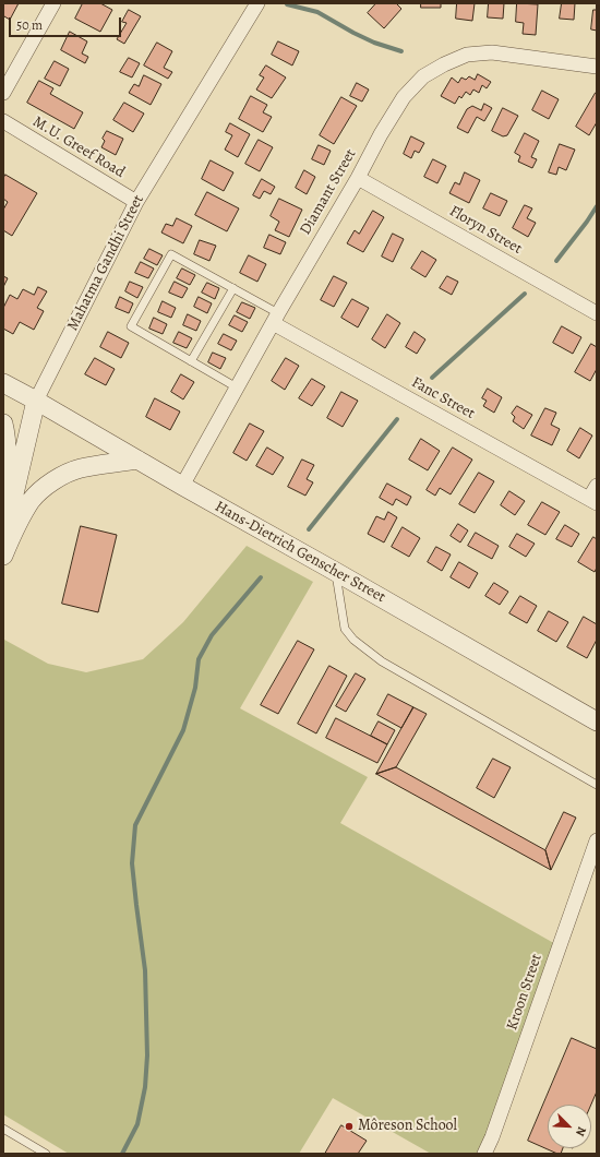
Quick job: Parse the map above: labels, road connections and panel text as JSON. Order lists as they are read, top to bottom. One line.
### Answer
{"streets":{"street":["M.U. Greef Road","Diamant Street","Floryn Street","Mahatma Gandhi Street","Fanc Street","Hans-Dietrich Genscher Street","Kroon Street"]},"crossings":[["M.U. Greef Road","Mahatma Gandhi Street"],["Diamant Street","Floryn Street"],["Diamant Street","Fanc Street"],["Diamant Street","Hans-Dietrich Genscher Street"],["Mahatma Gandhi Street","Hans-Dietrich Genscher Street"]],"places":["Môreson School"],"scale_bar":"50 m","north":"bottom right"}
